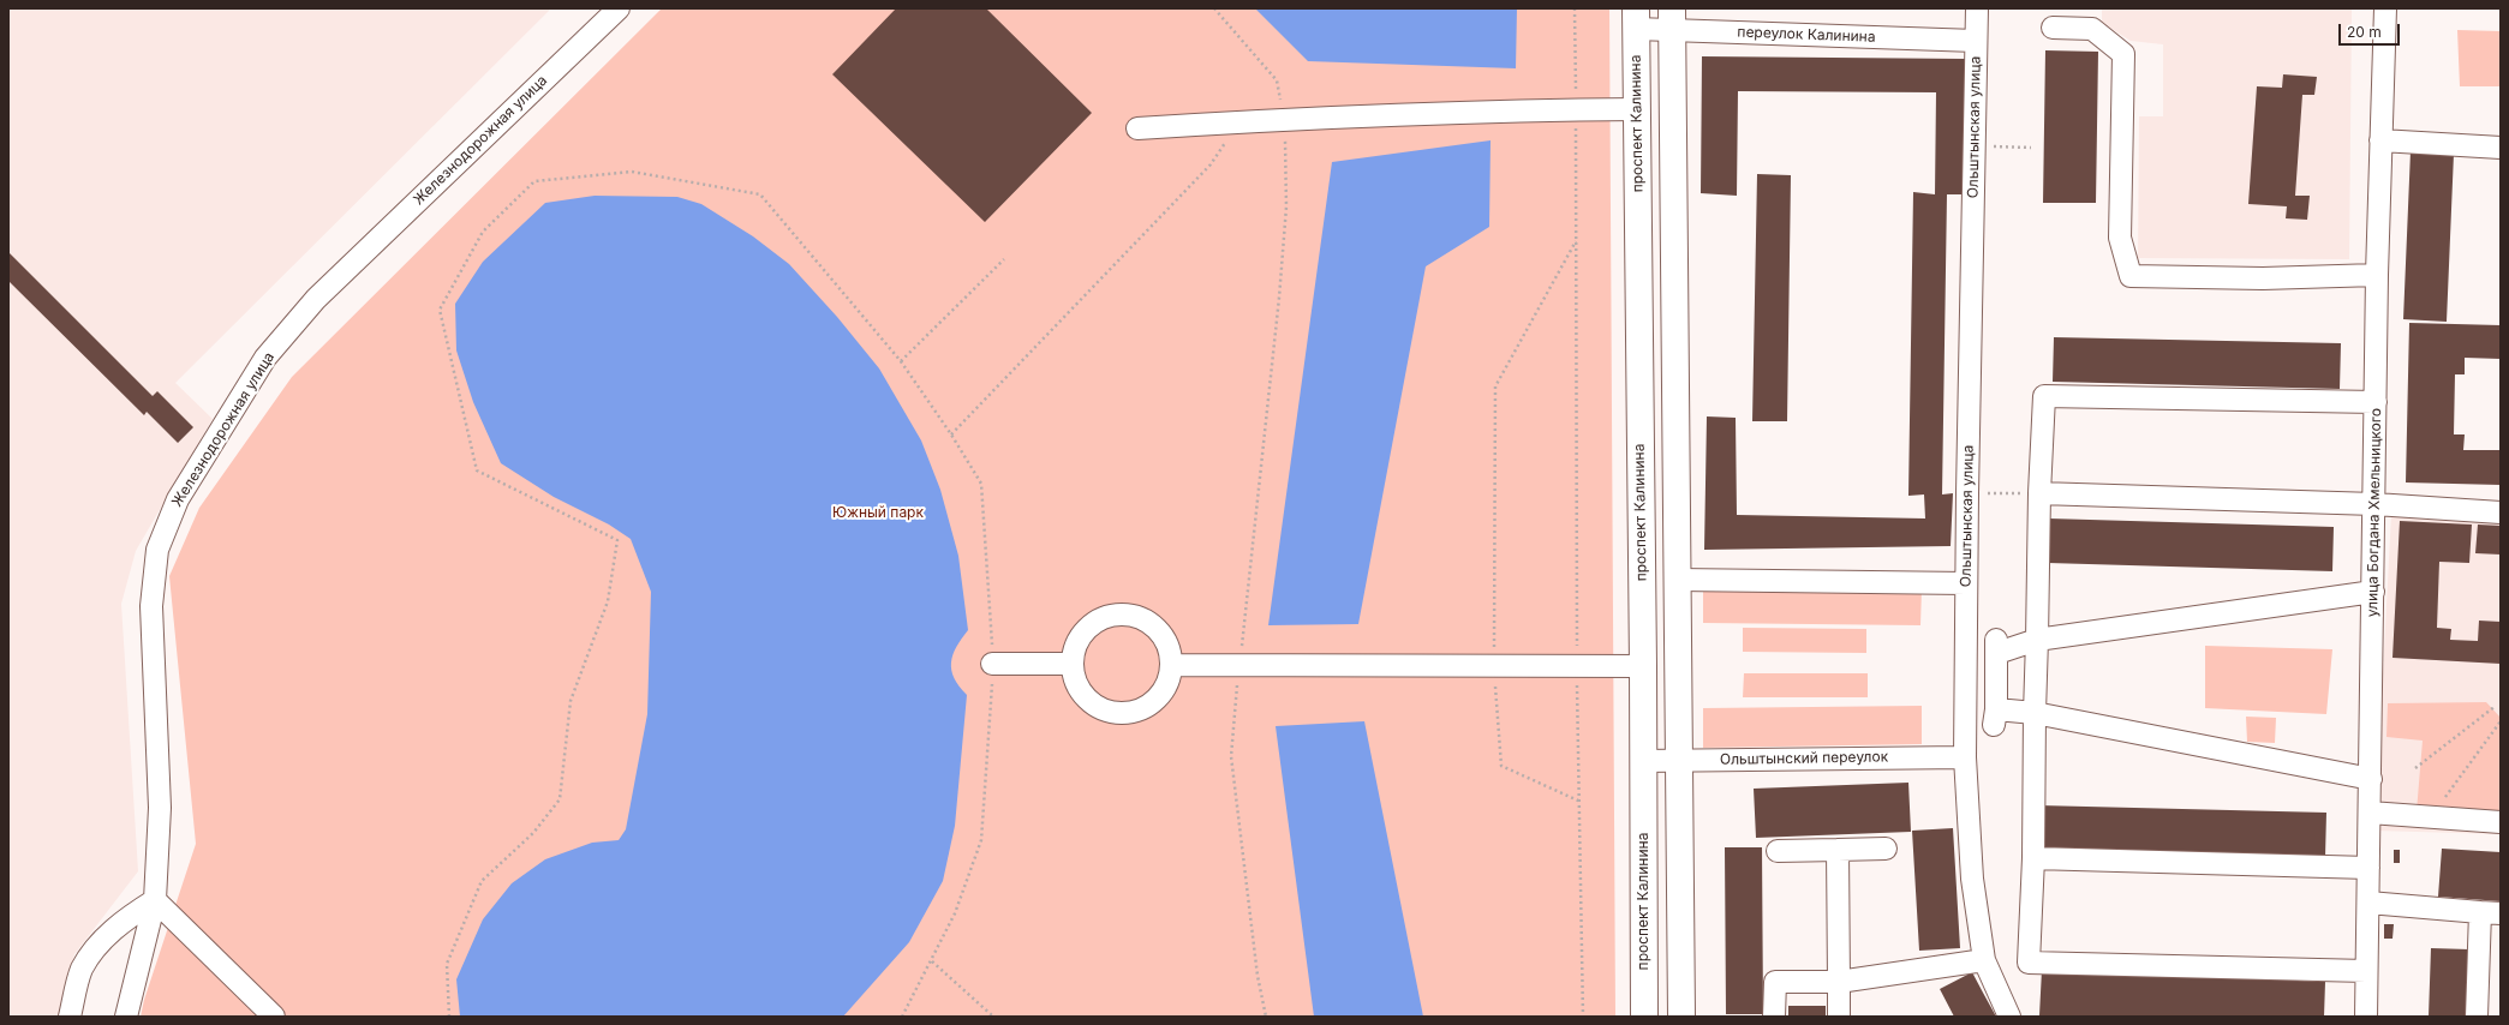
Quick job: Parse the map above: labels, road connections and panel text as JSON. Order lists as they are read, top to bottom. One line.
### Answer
{"streets":{"main road":["проспект Калинина"],"street":["переулок Калинина","Ольштынская улица","Железнодорожная улица","улица Богдана Хмельницкого","Ольштынский переулок"]},"crossings":[["переулок Калинина","проспект Калинина"],["переулок Калинина","Ольштынская улица"],["проспект Калинина","Ольштынский переулок"],["Ольштынская улица","Ольштынский переулок"]],"parks":["Южный парк"],"scale_bar":"20 m"}
